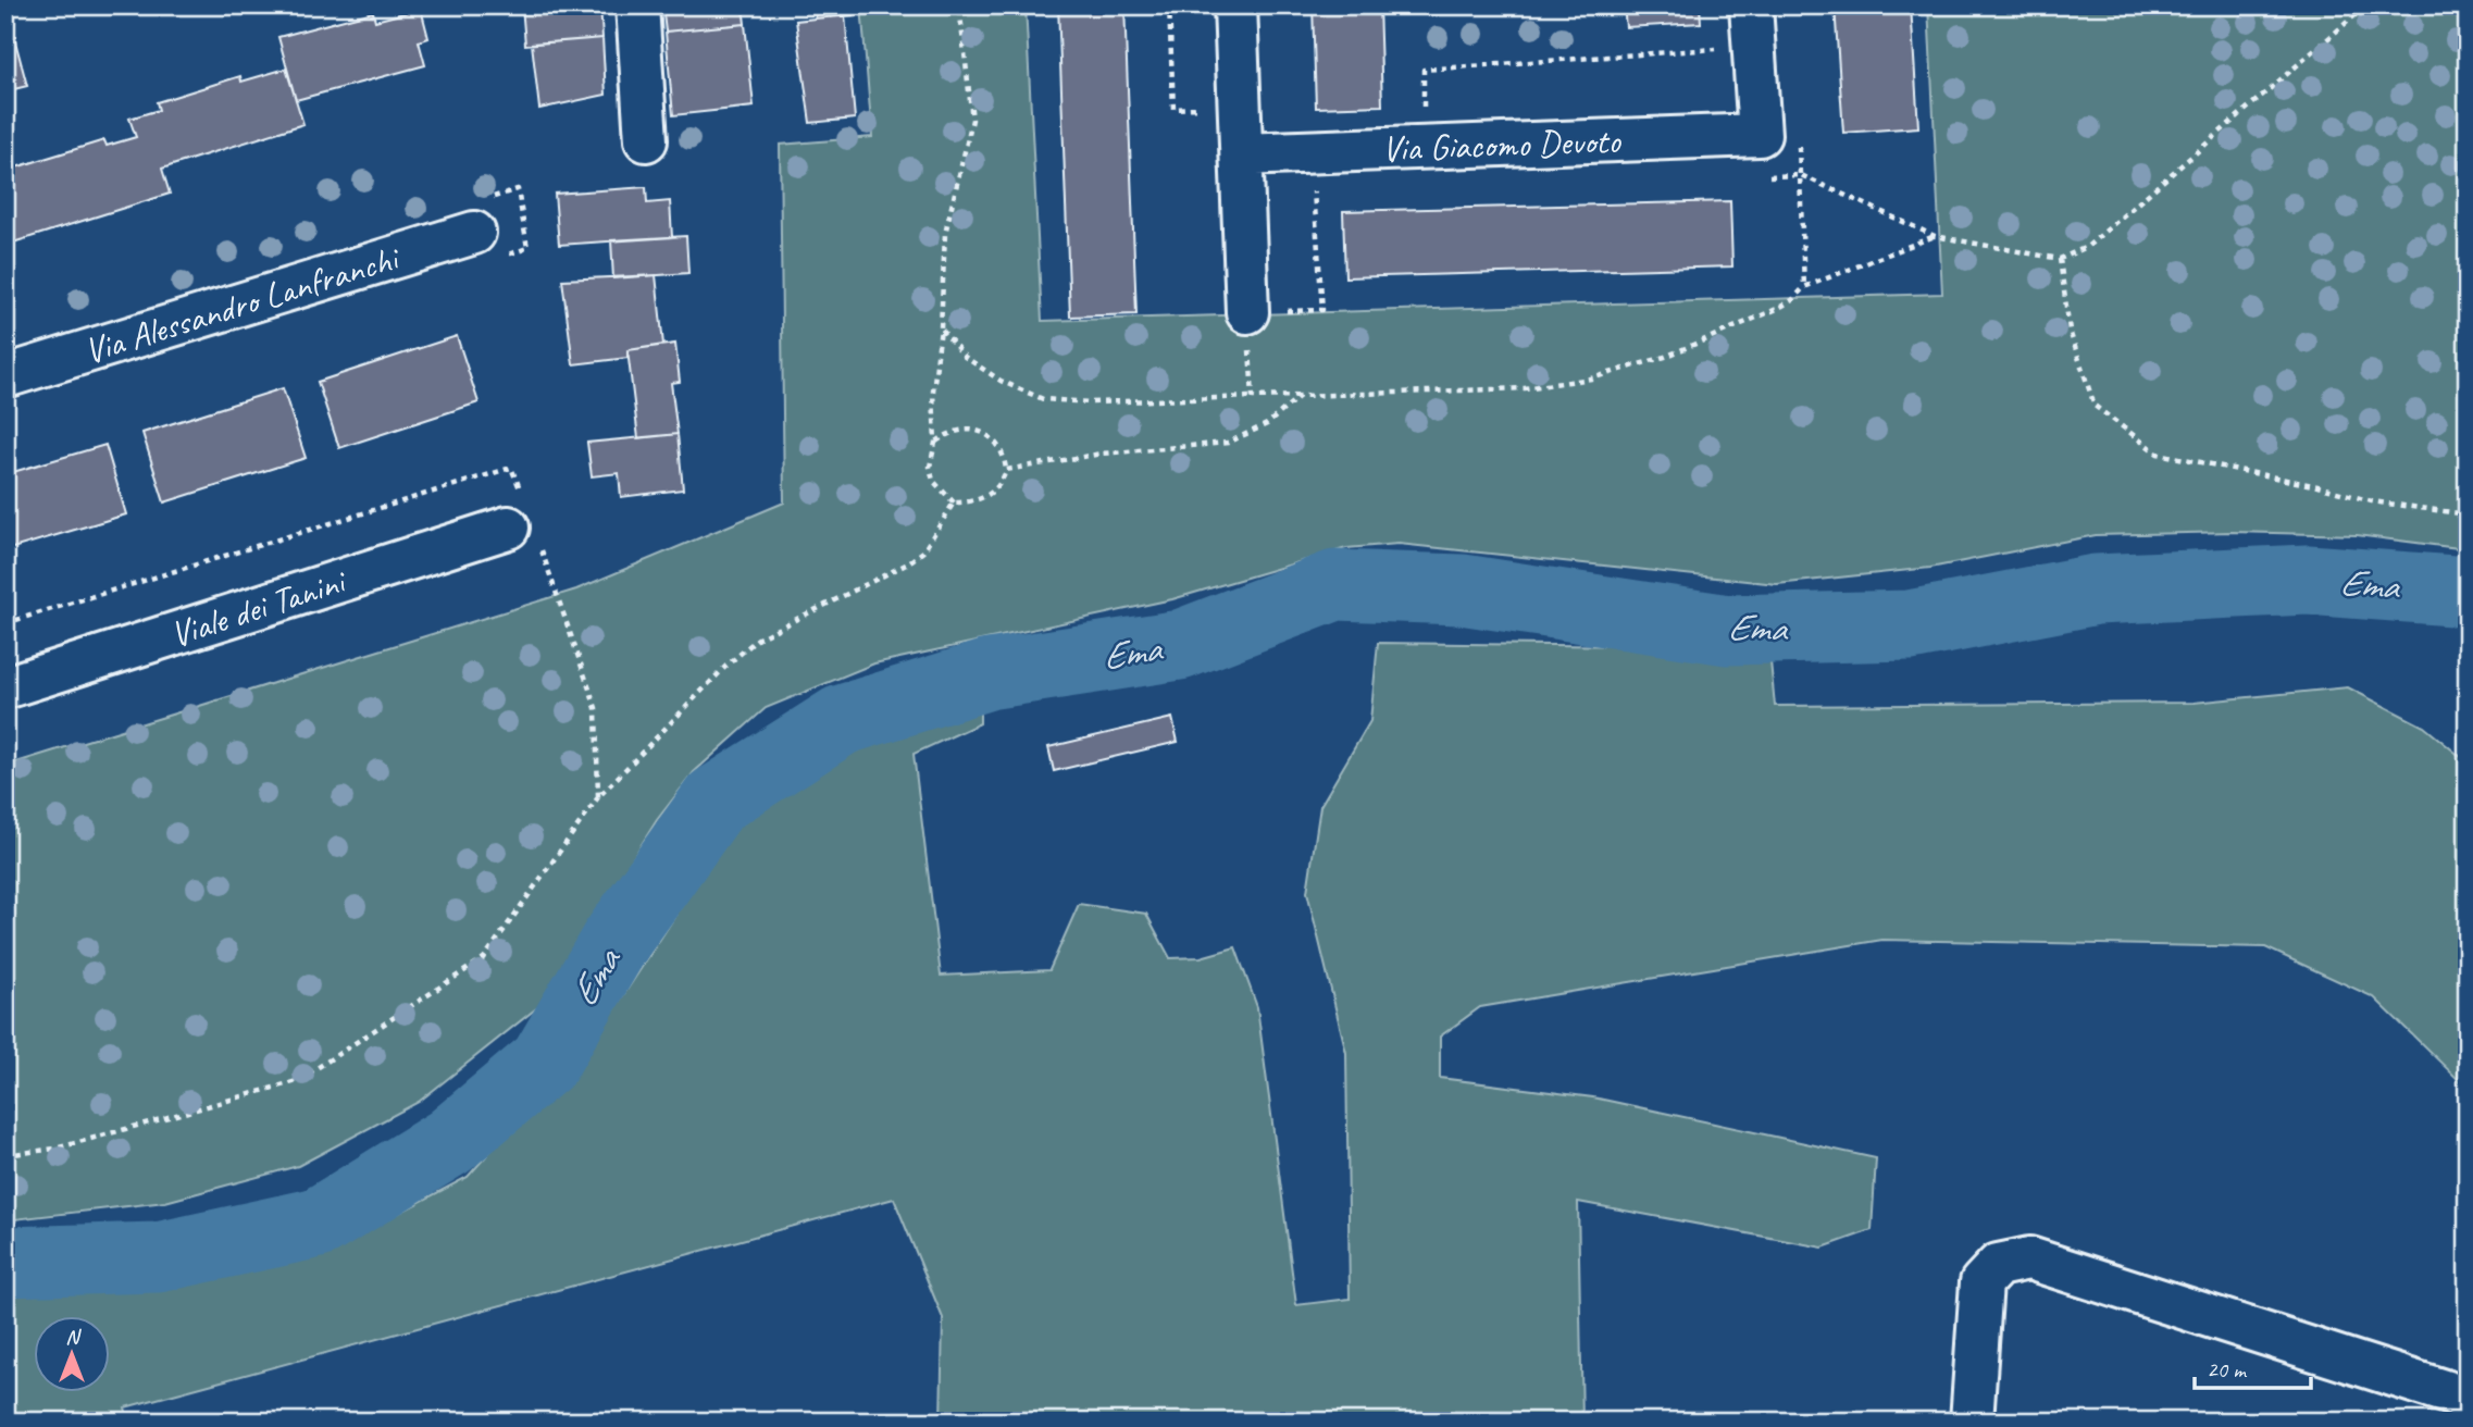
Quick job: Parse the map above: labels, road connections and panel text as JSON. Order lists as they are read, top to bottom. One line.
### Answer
{"streets":{"street":["Via Giacomo Devoto","Via Alessandro Lanfranchi","Viale dei Tanini"]},"water":["Ema"],"scale_bar":"20 m","north":"top"}
